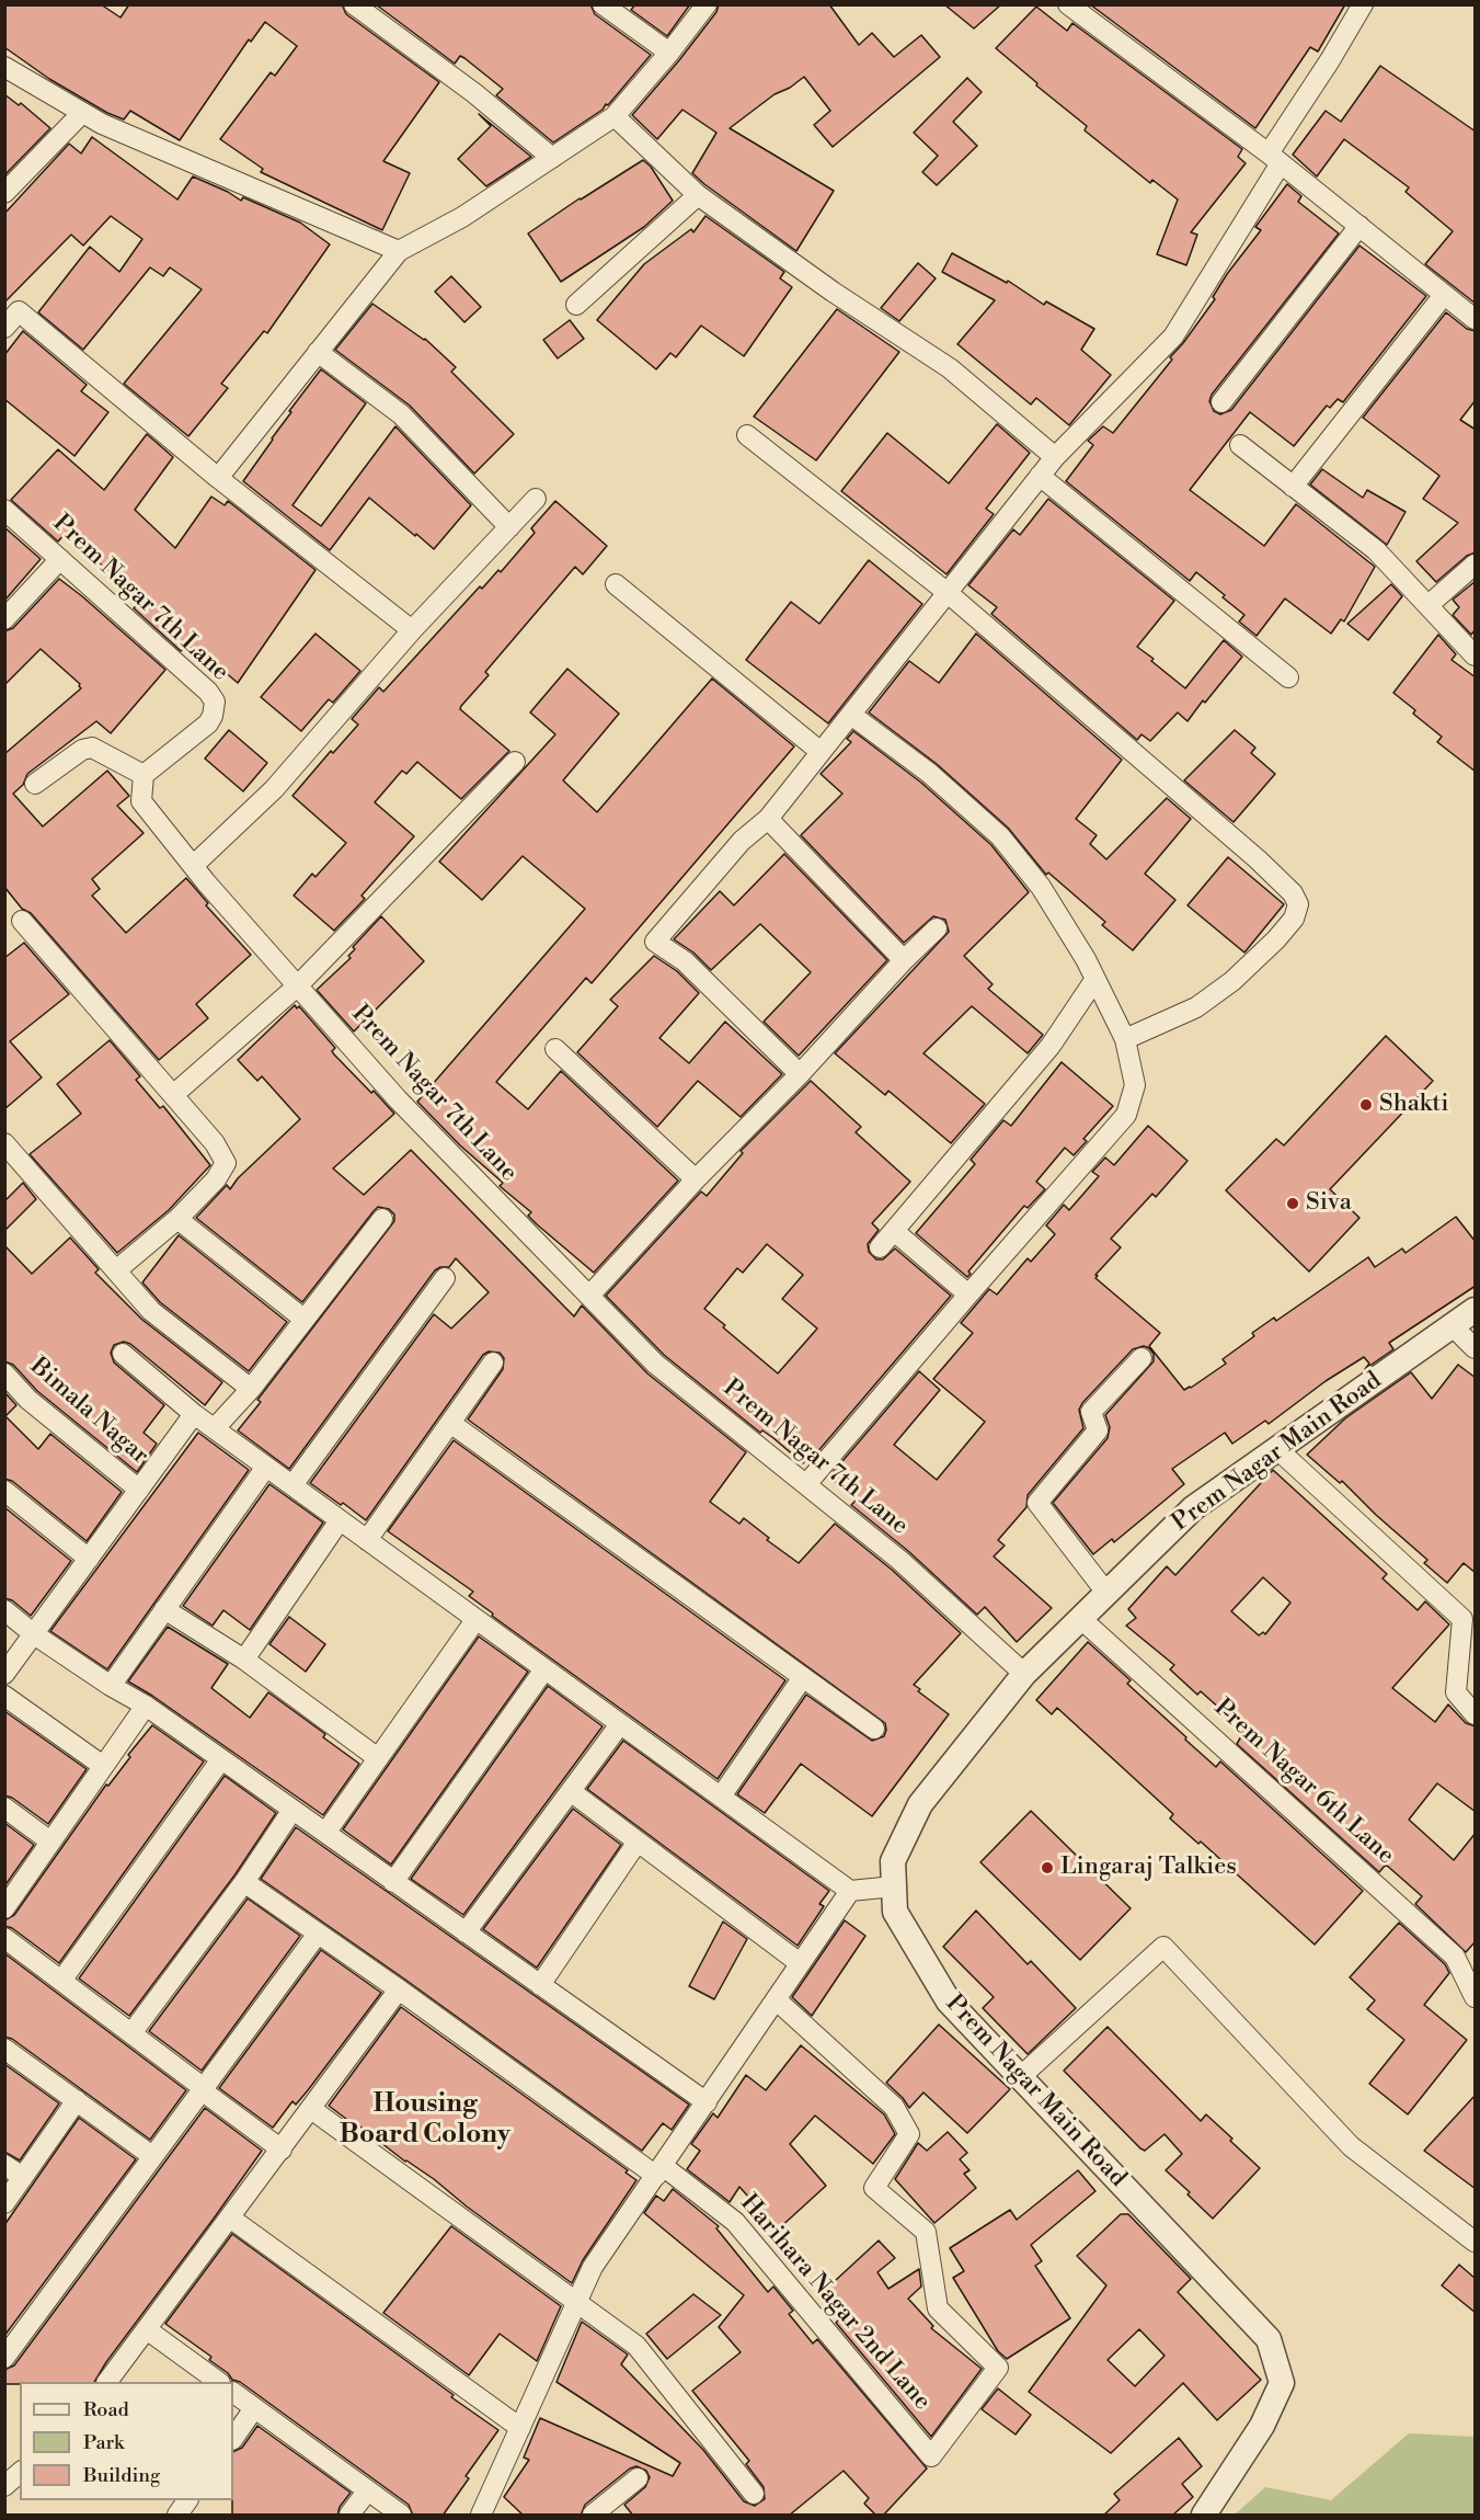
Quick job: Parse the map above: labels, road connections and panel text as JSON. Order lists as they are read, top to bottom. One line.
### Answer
{"streets":{"street":["Prem Nagar 7th Lane","Bimala Nagar","Prem Nagar Main Road","Prem Nagar 6th Lane","Harihara Nagar 2nd Lane"]},"crossings":[["Prem Nagar 7th Lane","Prem Nagar Main Road"],["Prem Nagar Main Road","Prem Nagar 6th Lane"]],"districts":["Housing Board Colony"],"places":["Shakti","Siva","Lingaraj Talkies"],"legend":["Road","Park","Building"]}
